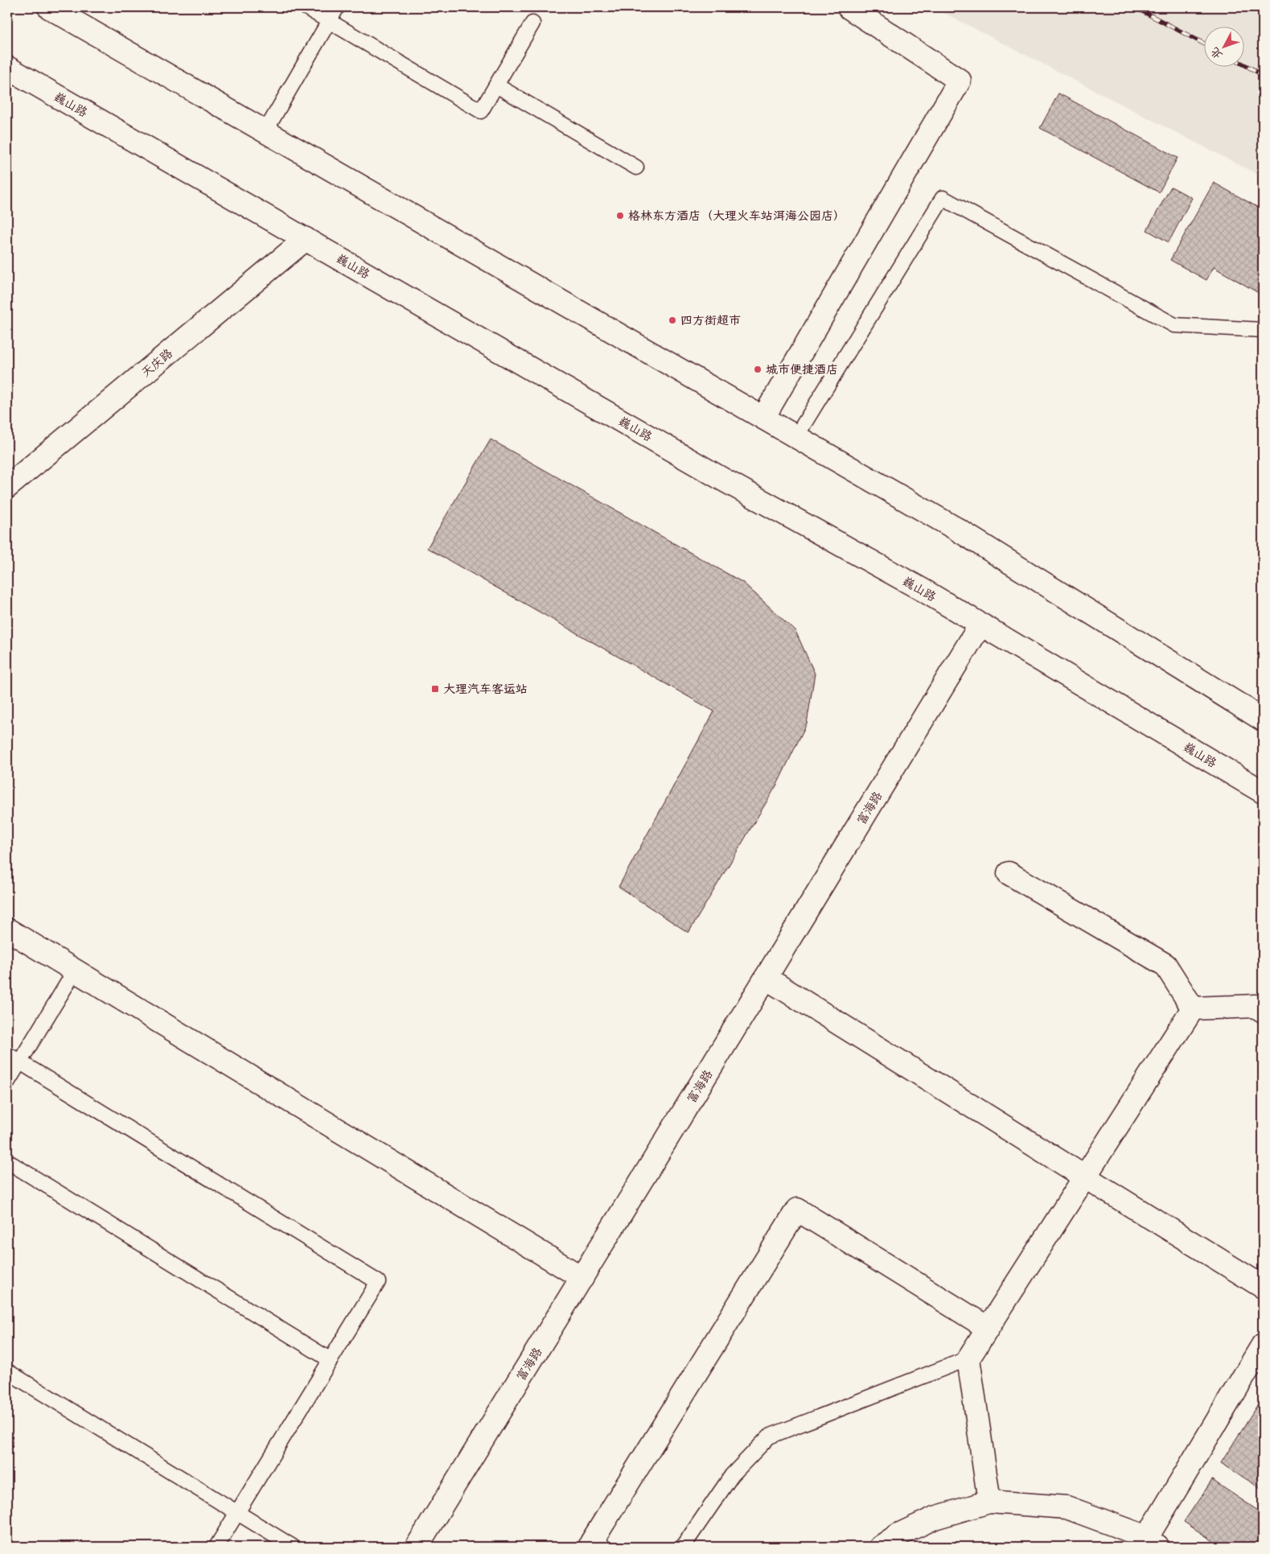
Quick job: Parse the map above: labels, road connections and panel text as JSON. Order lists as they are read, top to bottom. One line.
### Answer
{"streets":{"main road":["巍山路","天庆路","富海路"]},"crossings":[["巍山路","天庆路"],["巍山路","富海路"]],"places":{"other":["格林东方酒店（大理火车站洱海公园店）","四方街超市","城市便捷酒店"],"transit":["大理汽车客运站"]},"north":"bottom left"}
